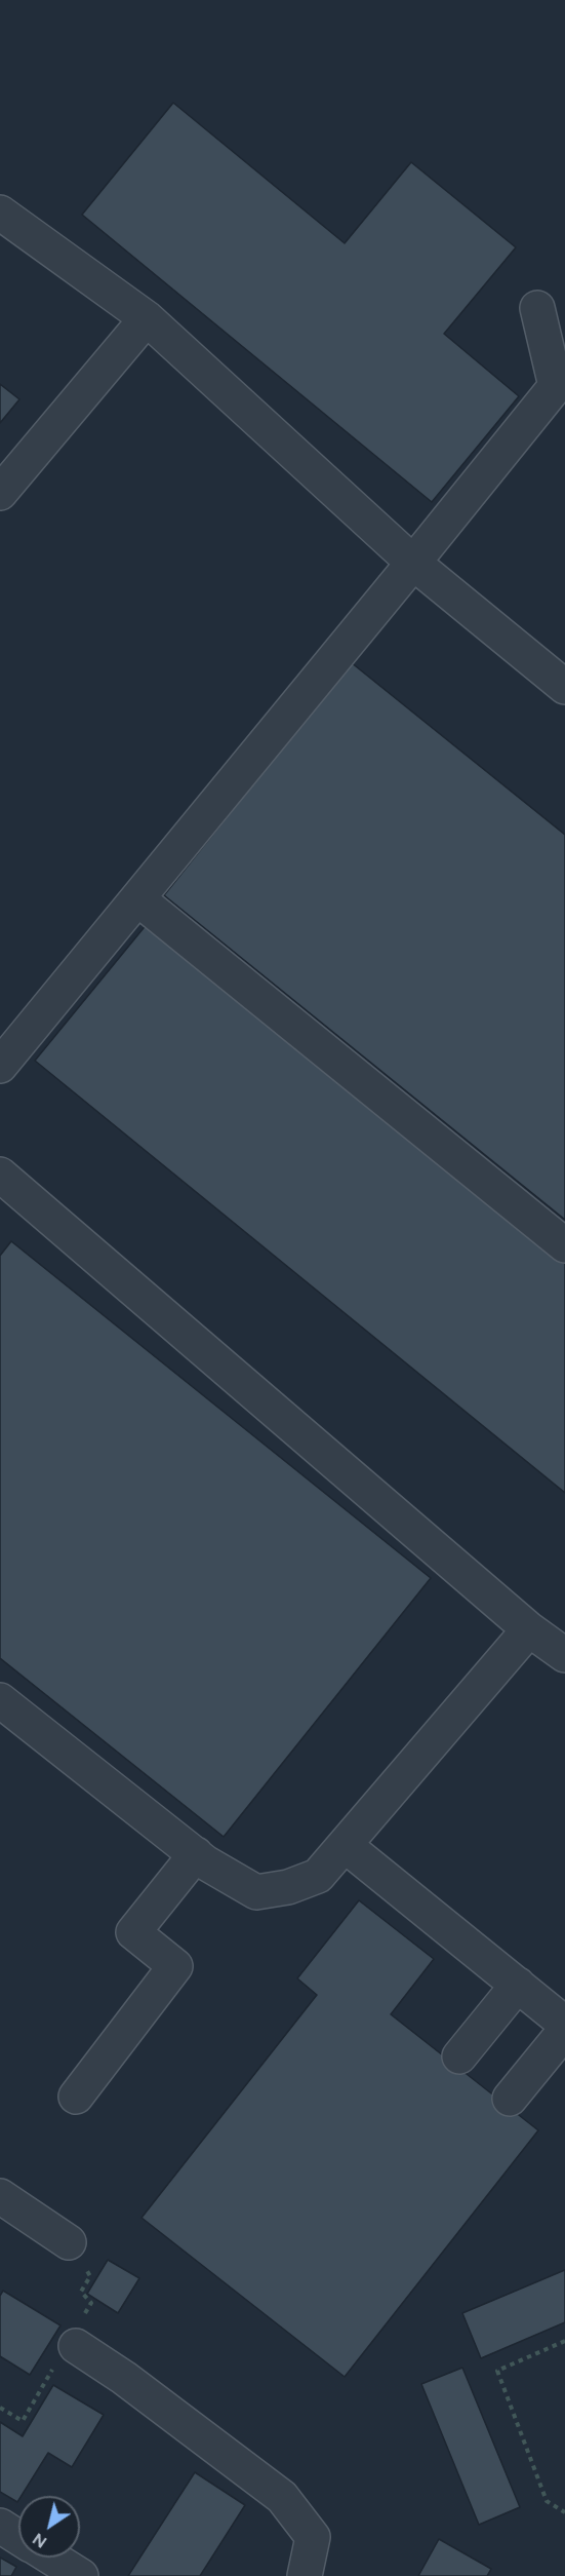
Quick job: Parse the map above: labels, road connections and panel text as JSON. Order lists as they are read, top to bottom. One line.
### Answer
{"north":"bottom left"}
